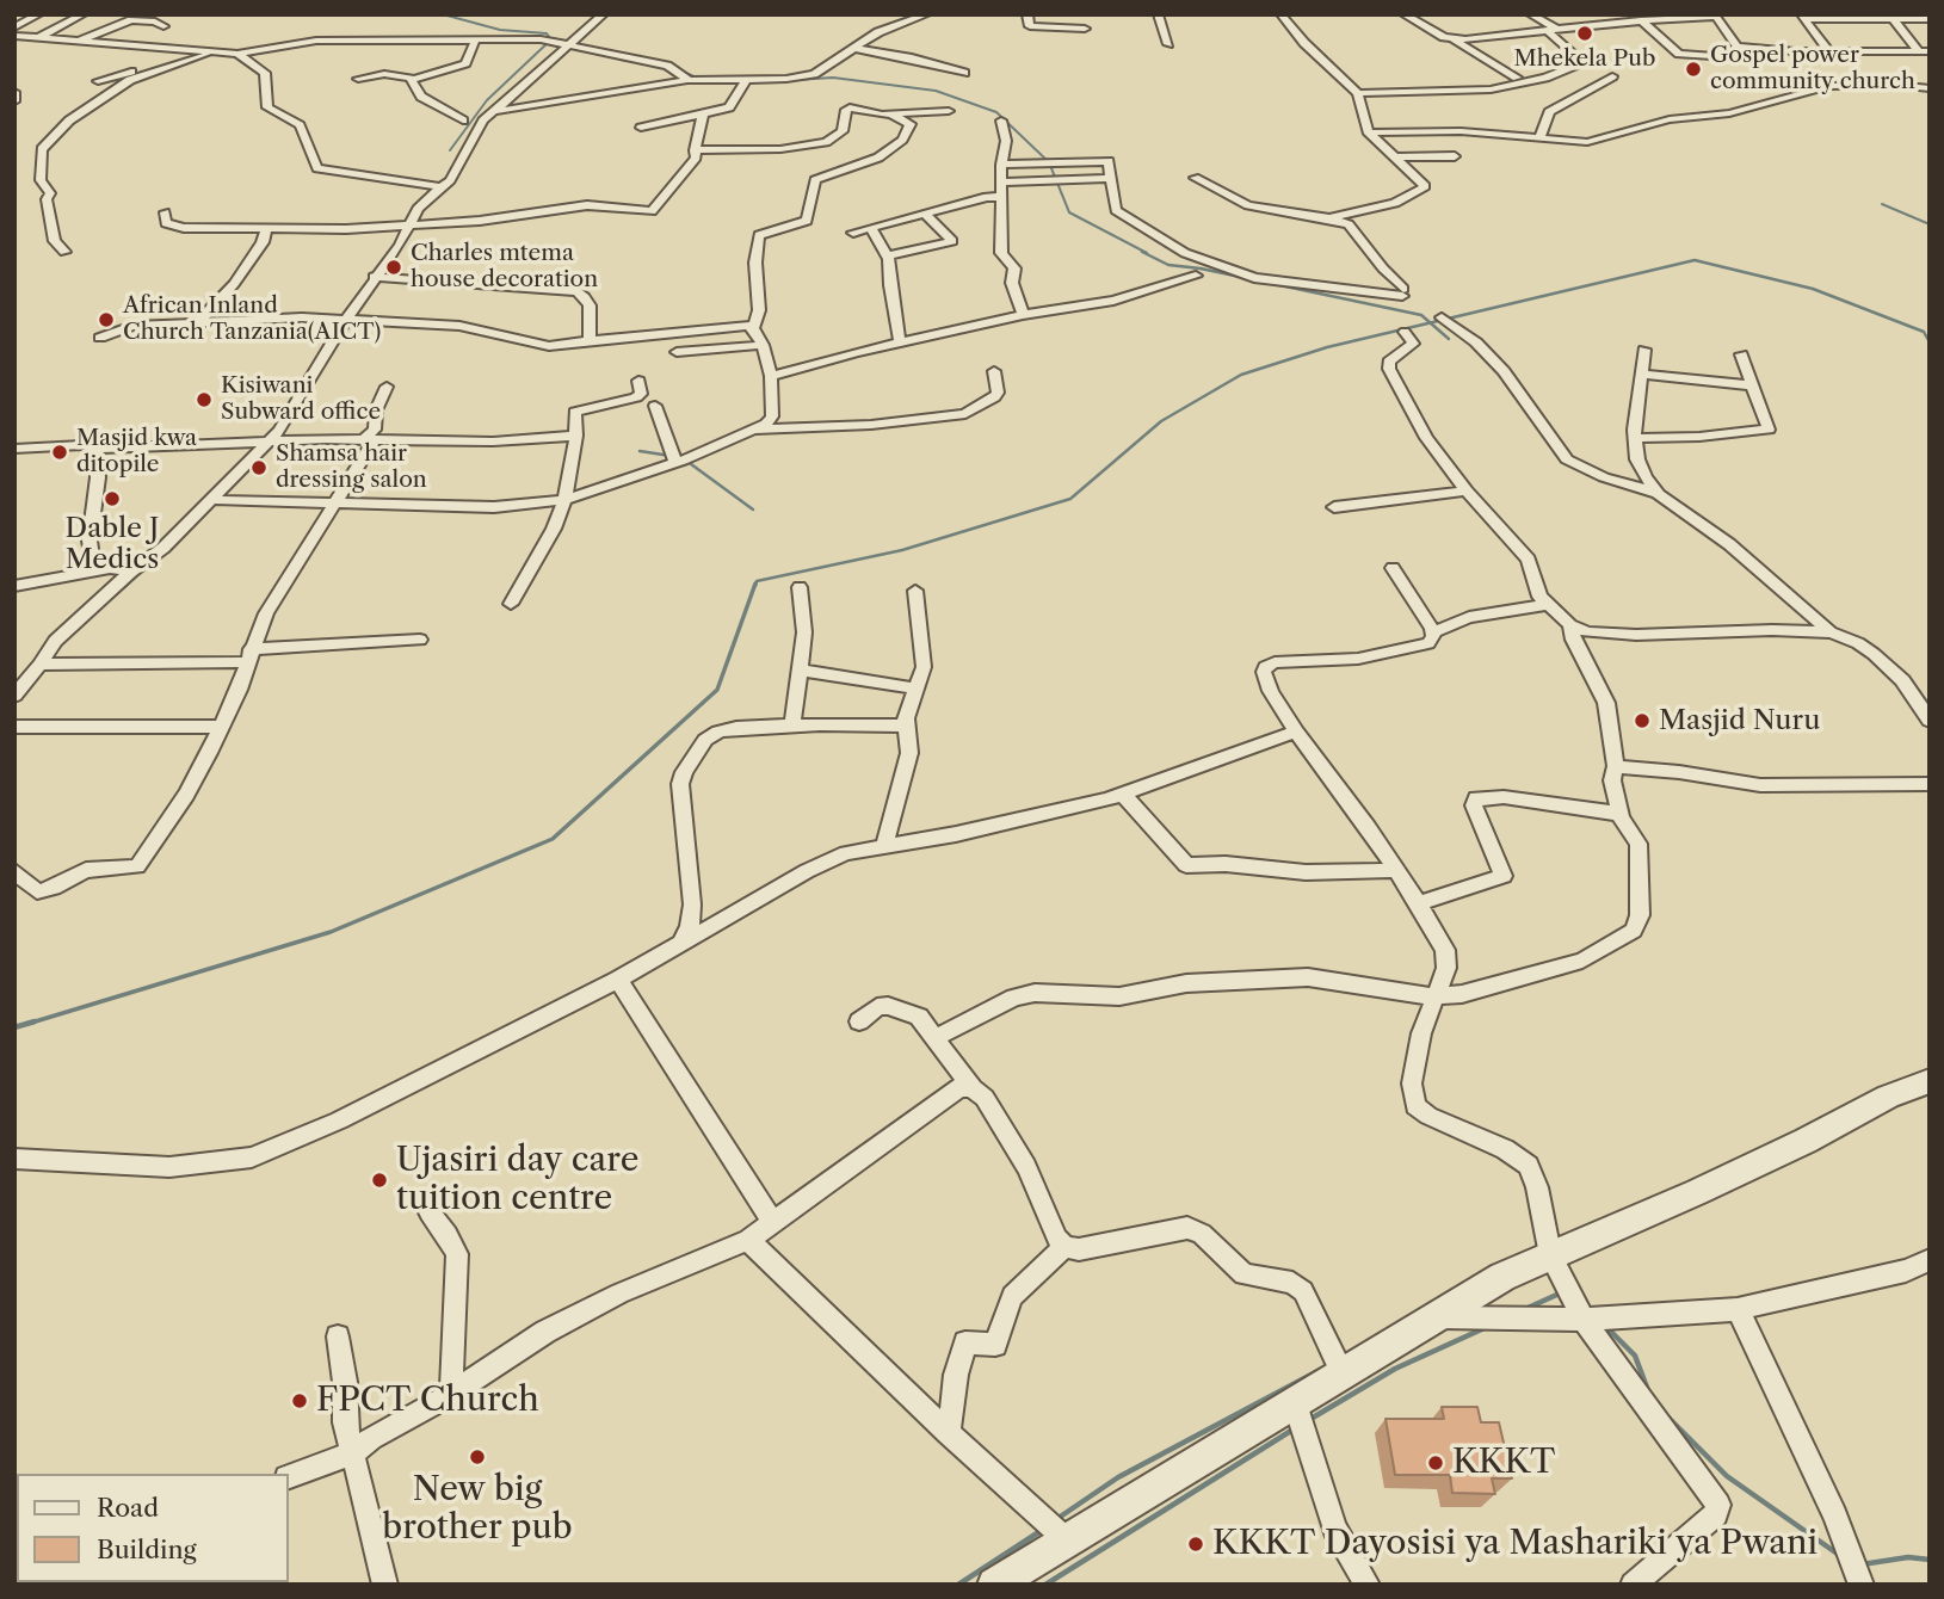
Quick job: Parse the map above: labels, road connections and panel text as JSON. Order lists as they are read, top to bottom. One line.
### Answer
{"places":["Mhekela Pub","Gospel power community church","Charles mtema house decoration","African Inland Church Tanzania(AICT)","Kisiwani Subward office","Masjid kwa ditopile","Shamsa hair dressing salon","Dable J Medics","Masjid Nuru","Ujasiri day care tuition centre","FPCT Church","New big brother pub","KKKT","KKKT Dayosisi ya Mashariki ya Pwani"],"legend":["Road","Building"]}
